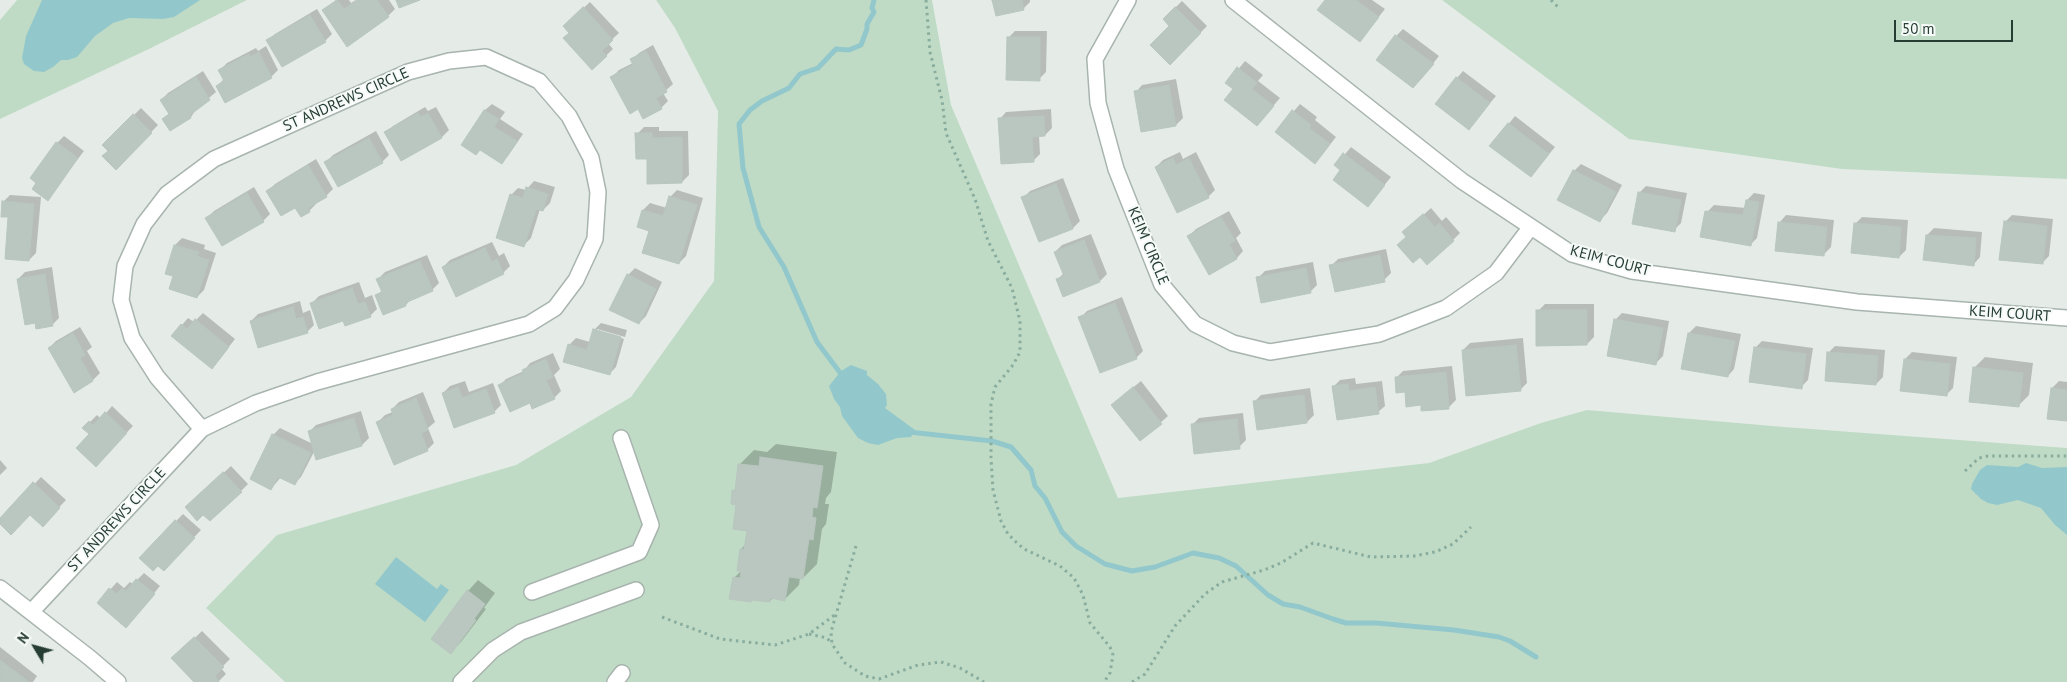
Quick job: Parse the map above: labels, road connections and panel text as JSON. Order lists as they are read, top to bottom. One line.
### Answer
{"streets":{"street":["ST ANDREWS CIRCLE","KEIM CIRCLE","KEIM COURT"]},"crossings":[["KEIM CIRCLE","KEIM COURT"]],"scale_bar":"50 m","north":"top left"}
